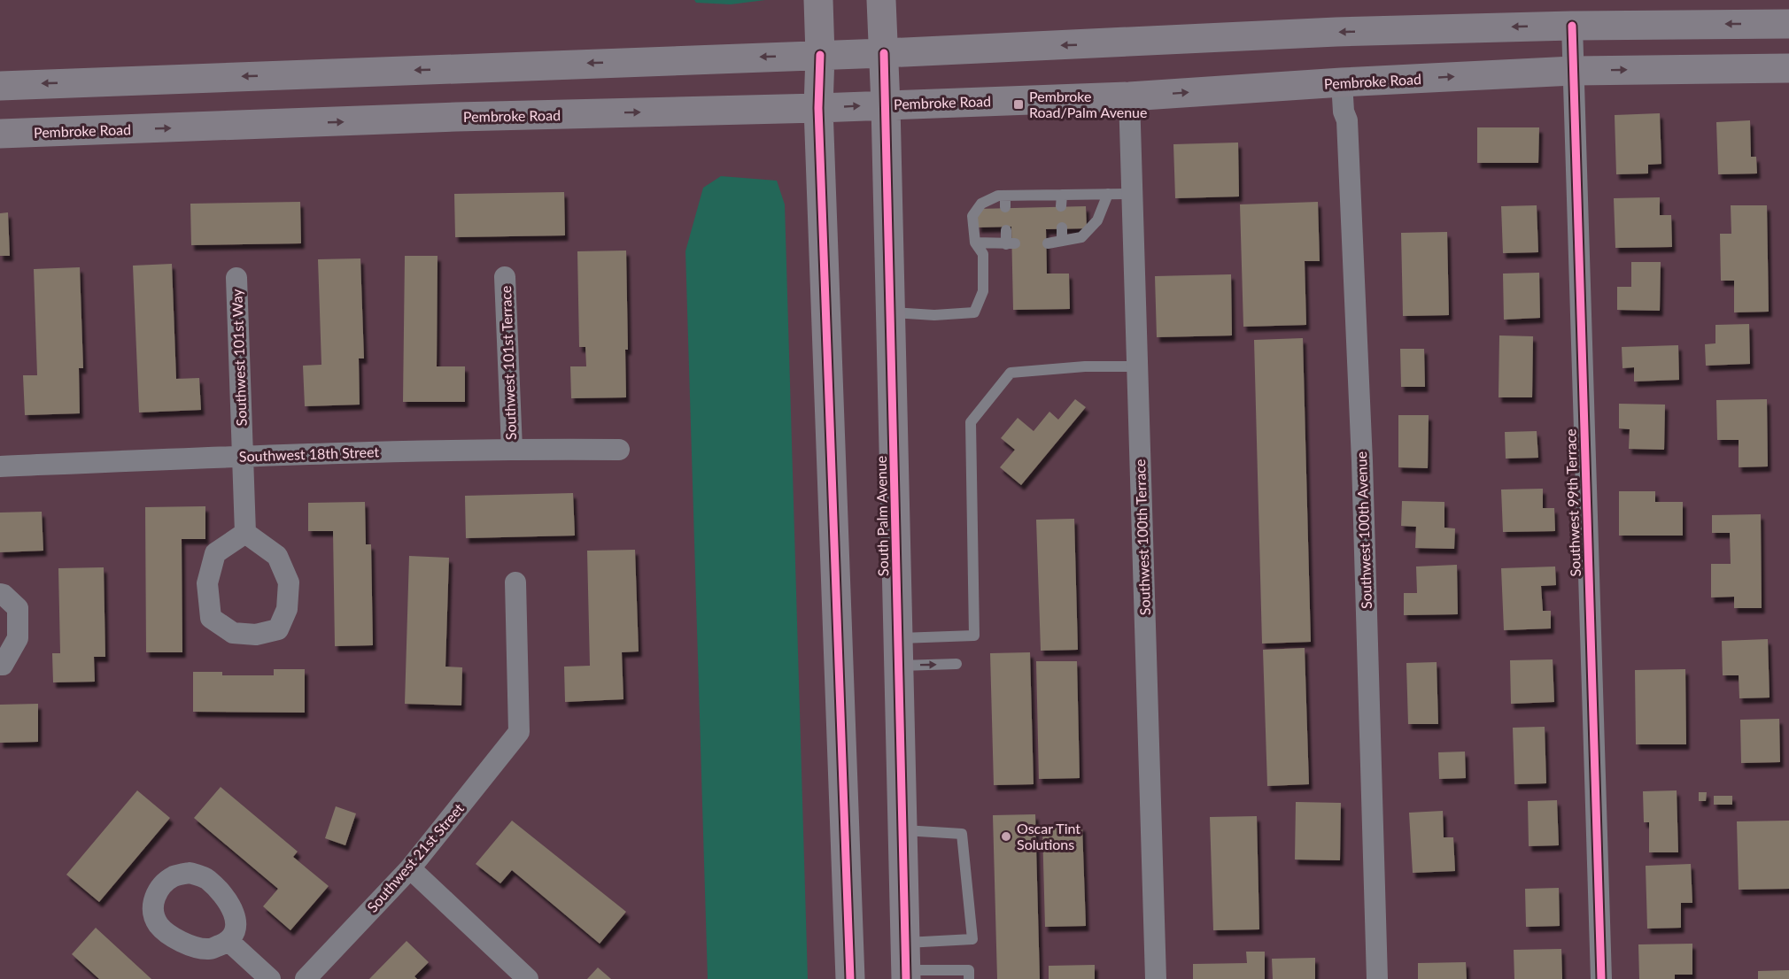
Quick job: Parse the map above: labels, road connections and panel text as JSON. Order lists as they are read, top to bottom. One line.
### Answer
{"streets":{"main road":["Pembroke Road","South Palm Avenue"],"street":["Southwest 101st Way","Southwest 101st Terrace","Southwest 18th Street","Southwest 99th Terrace","Southwest 100th Avenue","Southwest 100th Terrace","Southwest 21st Street"]},"crossings":[["Pembroke Road","Southwest 99th Terrace"],["Pembroke Road","South Palm Avenue"],["Pembroke Road","Southwest 100th Avenue"],["Pembroke Road","Southwest 100th Terrace"],["Southwest 101st Way","Southwest 18th Street"],["Southwest 101st Terrace","Southwest 18th Street"]],"places":{"transit":["Pembroke Road/Palm Avenue"],"other":["Oscar Tint Solutions"]}}
